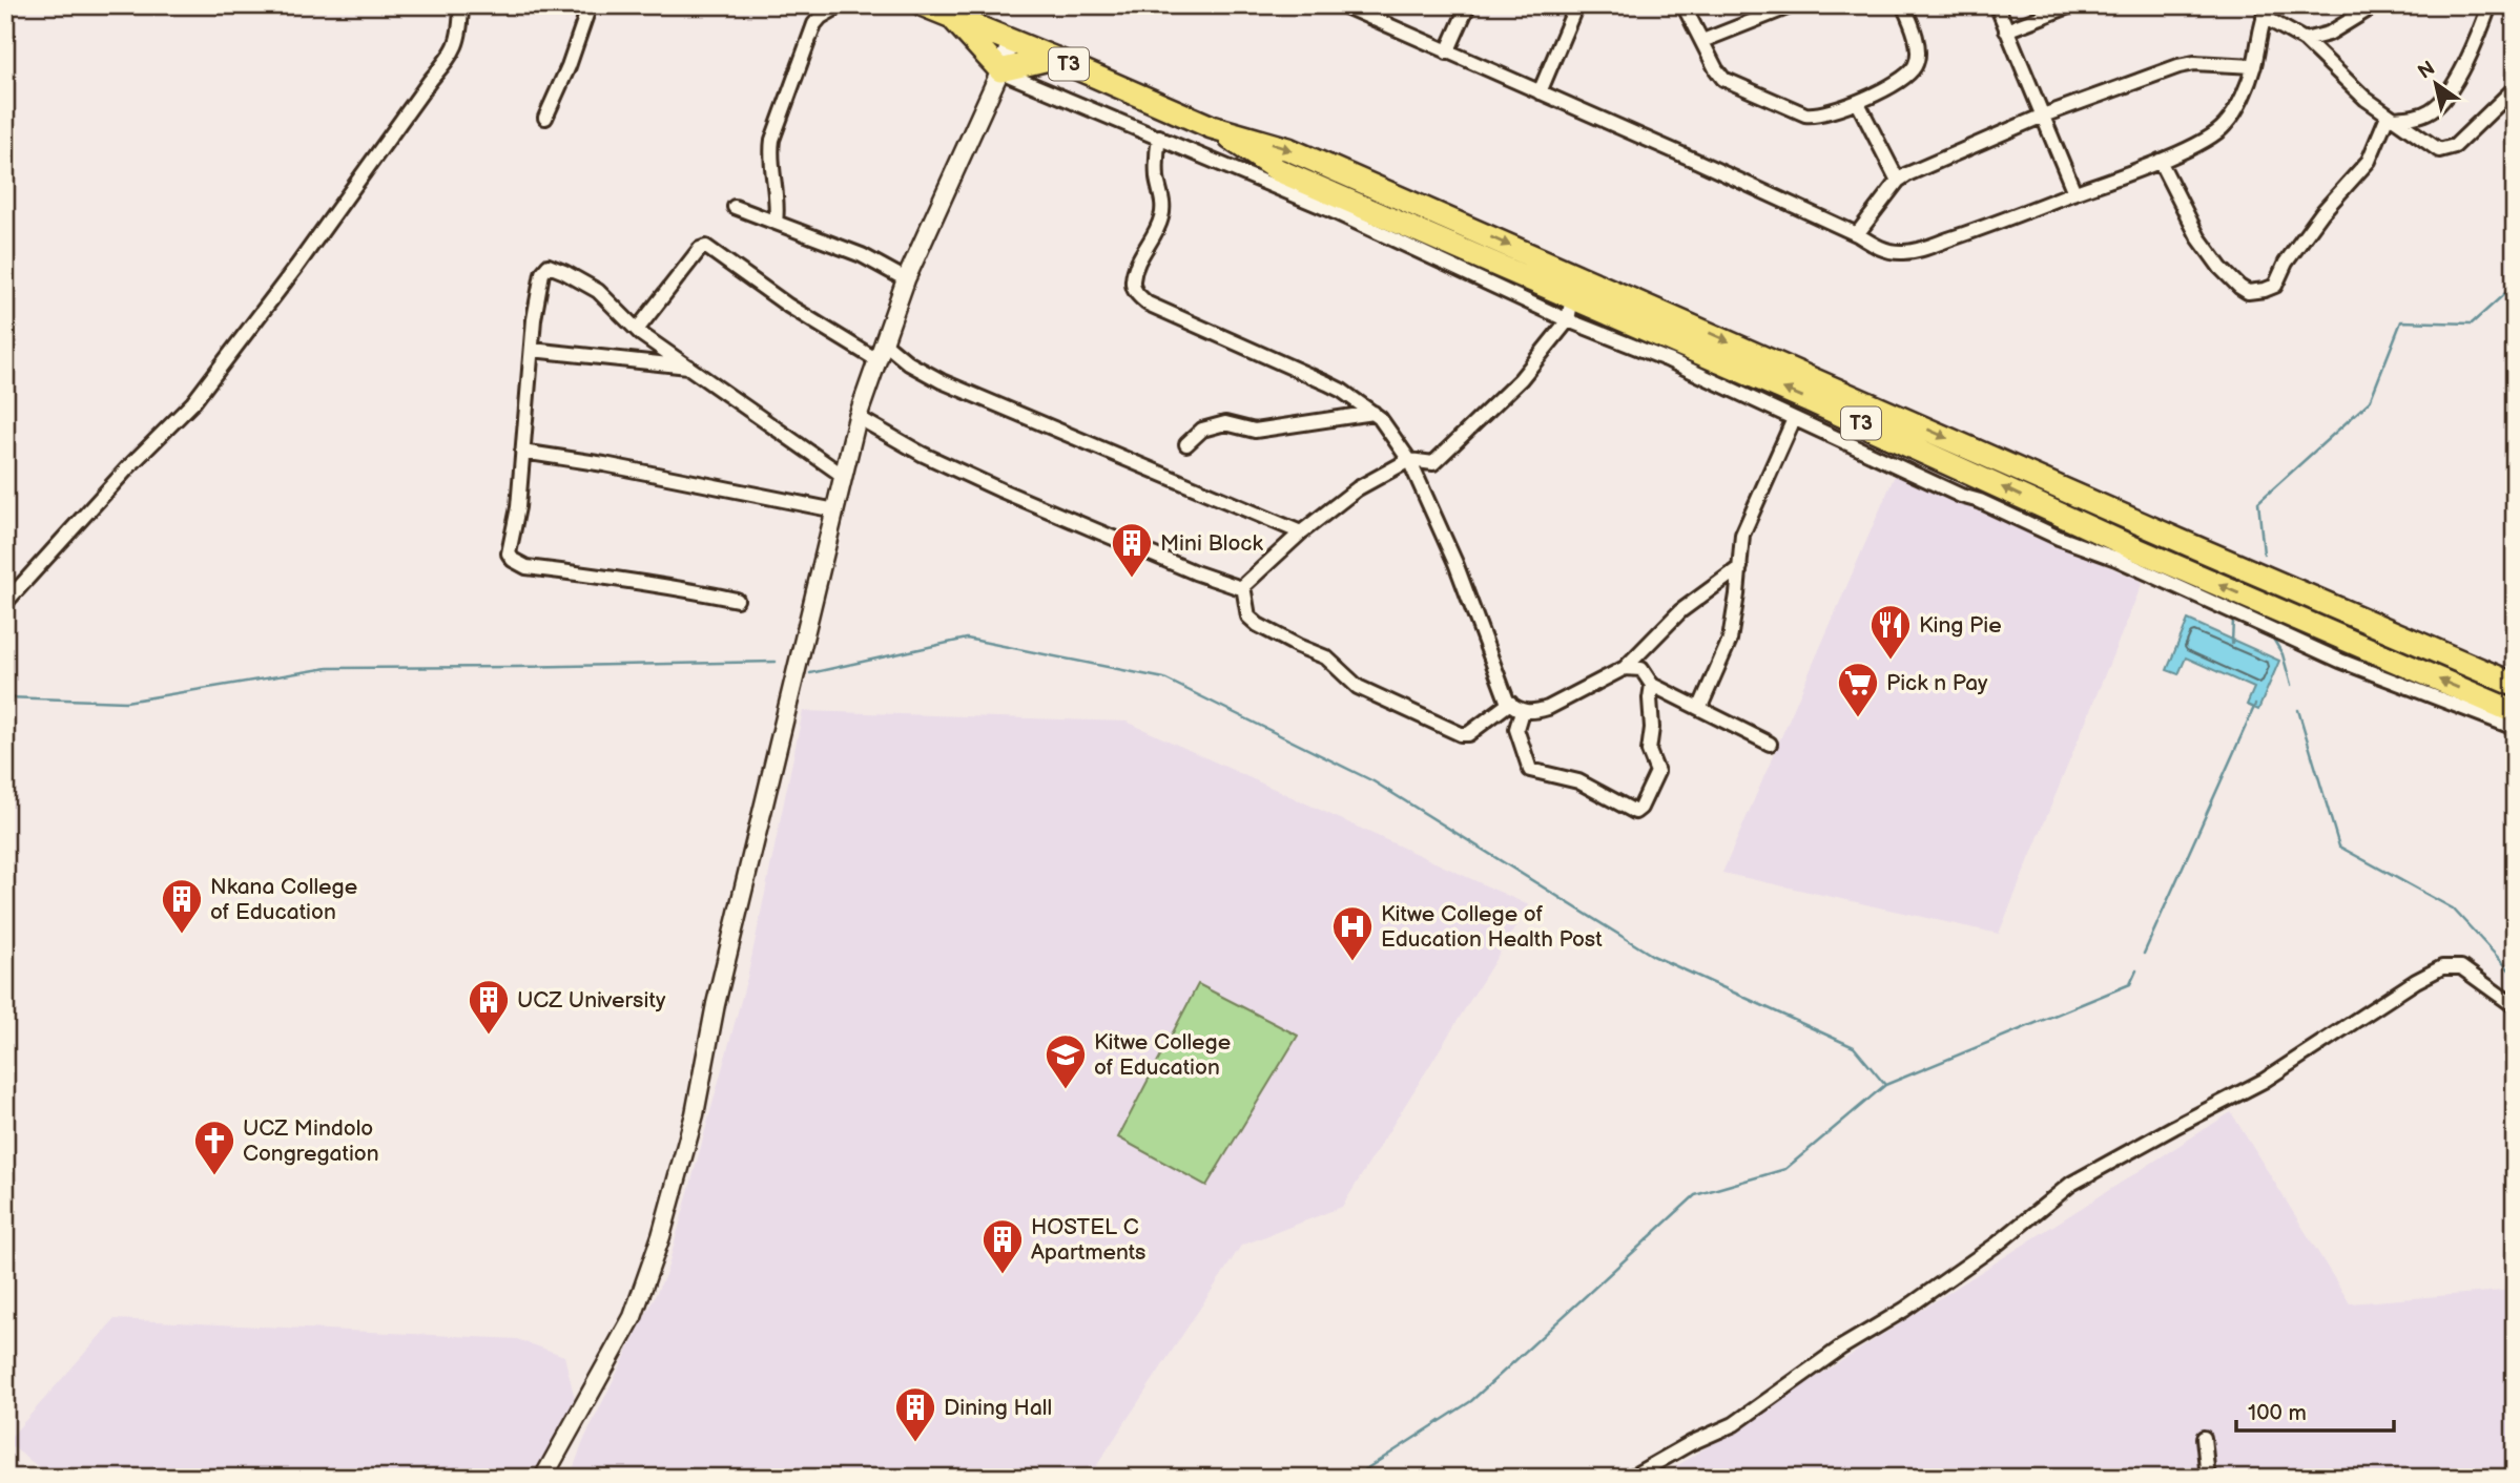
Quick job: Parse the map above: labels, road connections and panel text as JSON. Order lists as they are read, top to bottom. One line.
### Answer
{"streets":{"highway":["T3"]},"places":{"building":["Mini Block","Nkana College of Education","UCZ University","HOSTEL C Apartments","Dining Hall"],"restaurant":["King Pie"],"supermarket":["Pick n Pay"],"hospital":["Kitwe College of Education Health Post"],"school or university":["Kitwe College of Education"],"church":["UCZ Mindolo Congregation"]},"scale_bar":"100 m","north":"top left"}
